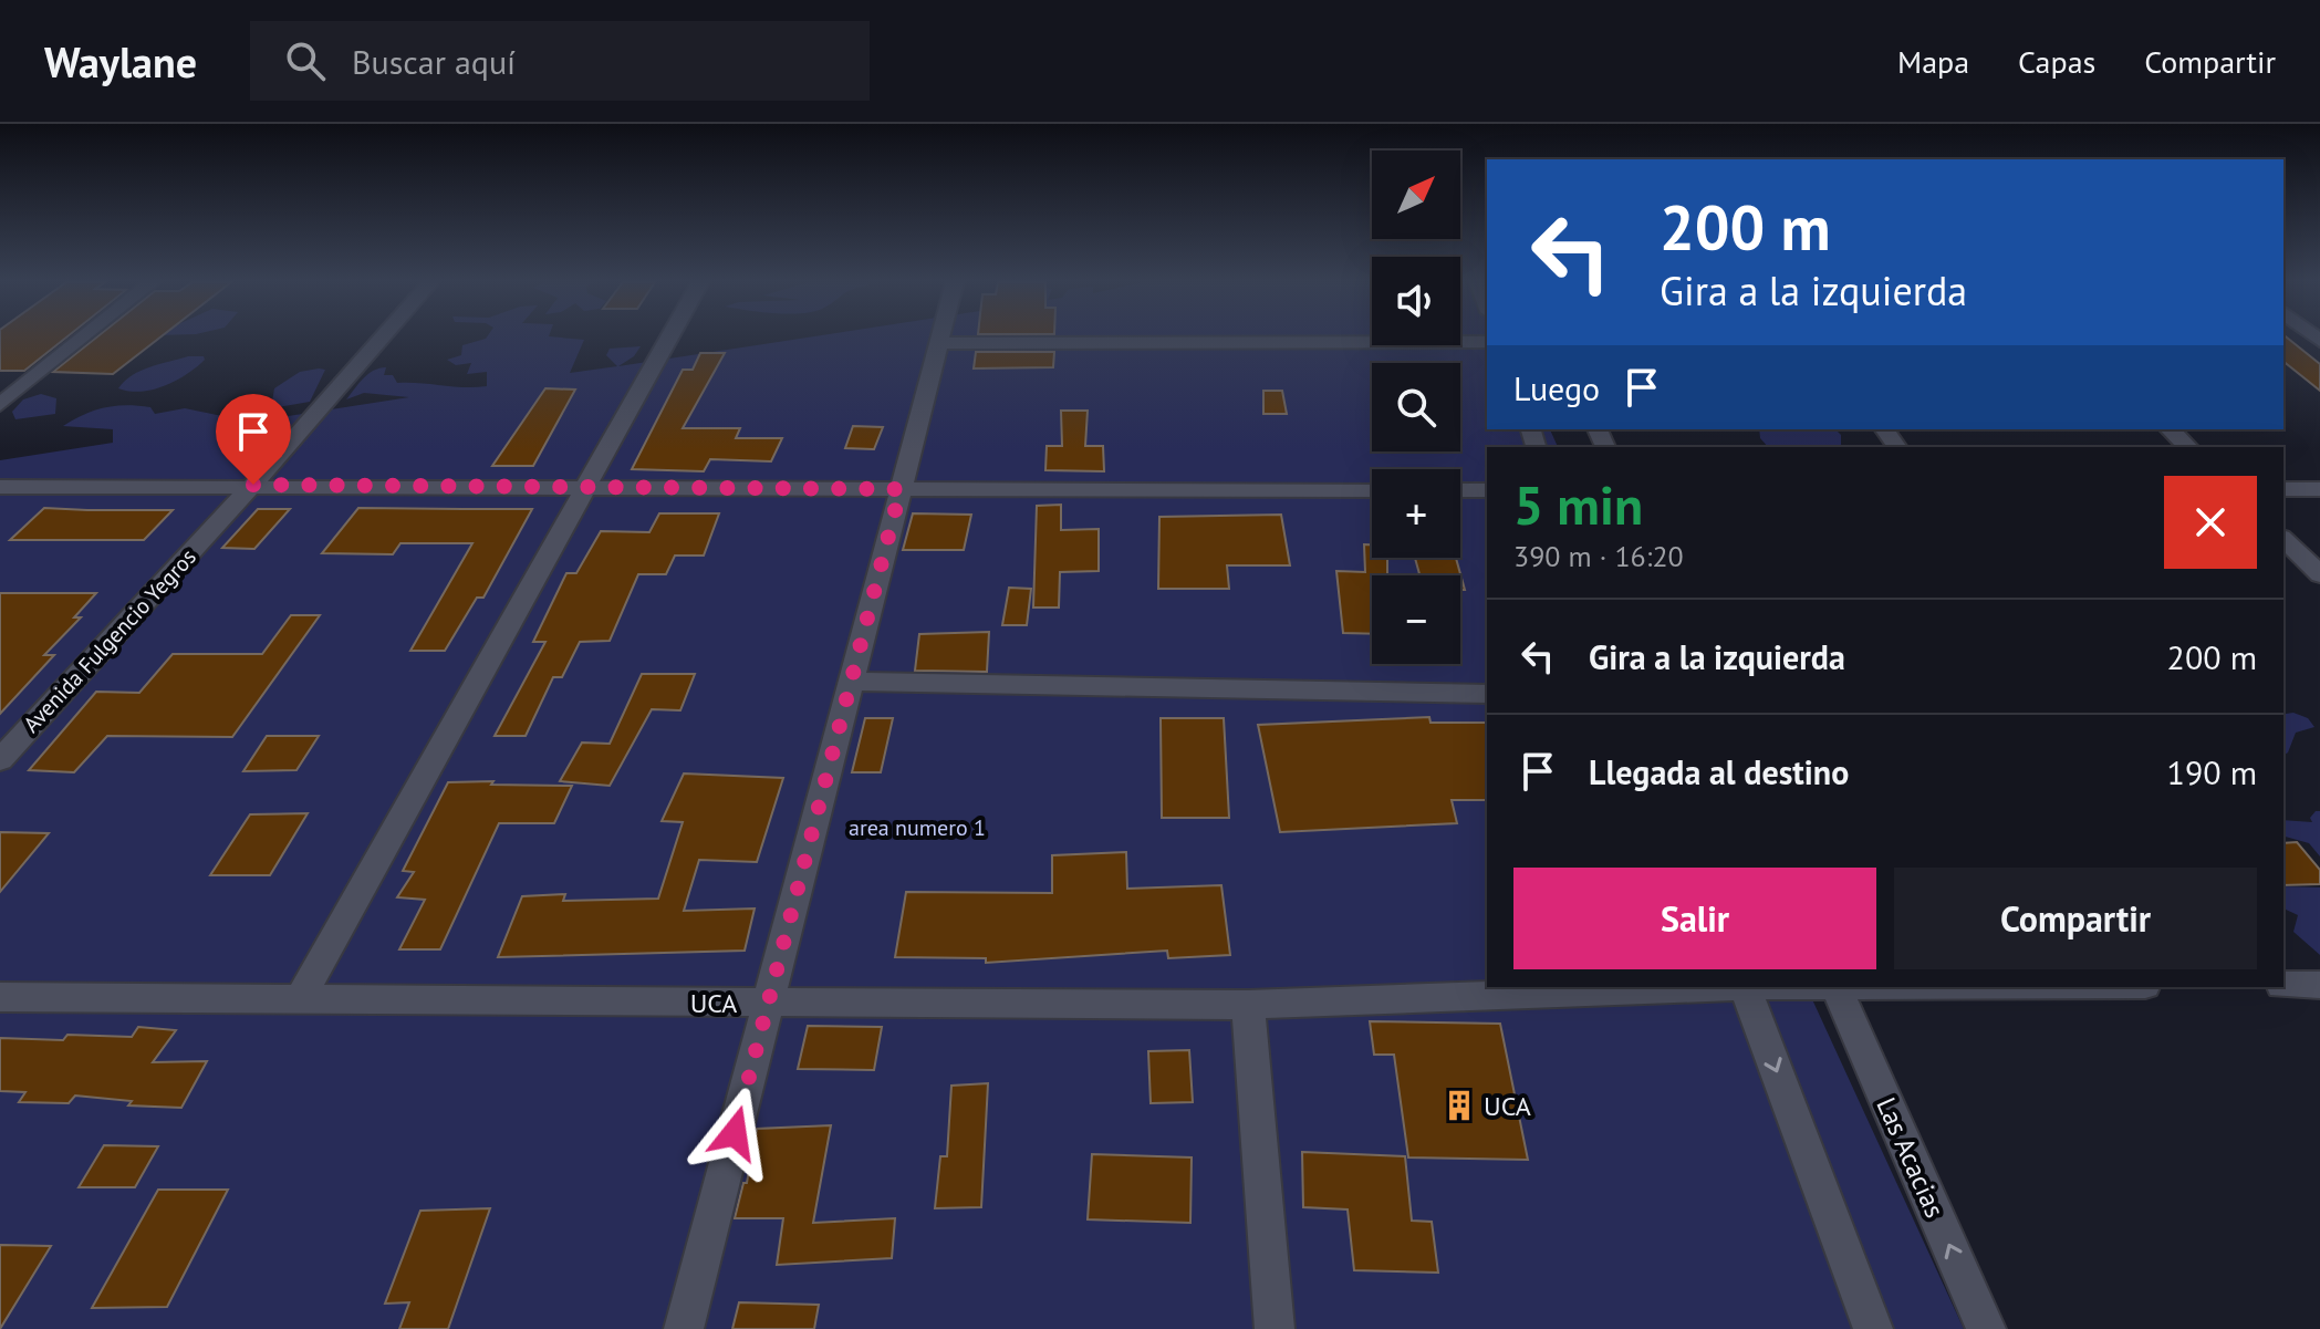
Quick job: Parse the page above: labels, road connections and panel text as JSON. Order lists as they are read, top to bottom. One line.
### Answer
{"streets":{"street":["Avenida Fulgencio Yegros","UCA","Las Acacias"]},"parks":["area numero 1"],"places":{"building":["UCA"]},"north":"top right","page":{"header":"Waylane","search":"Buscar aquí","nav":["Mapa","Capas","Compartir"],"map_buttons":["+","−"],"turn":["200 m","Gira a la izquierda"],"then":"Luego","heading":["5 min","390 m · 16:20"],"list":[{"name":"Gira a la izquierda","value":"200 m"},{"name":"Llegada al destino","value":"190 m"}],"buttons":["Salir","Compartir"]}}
